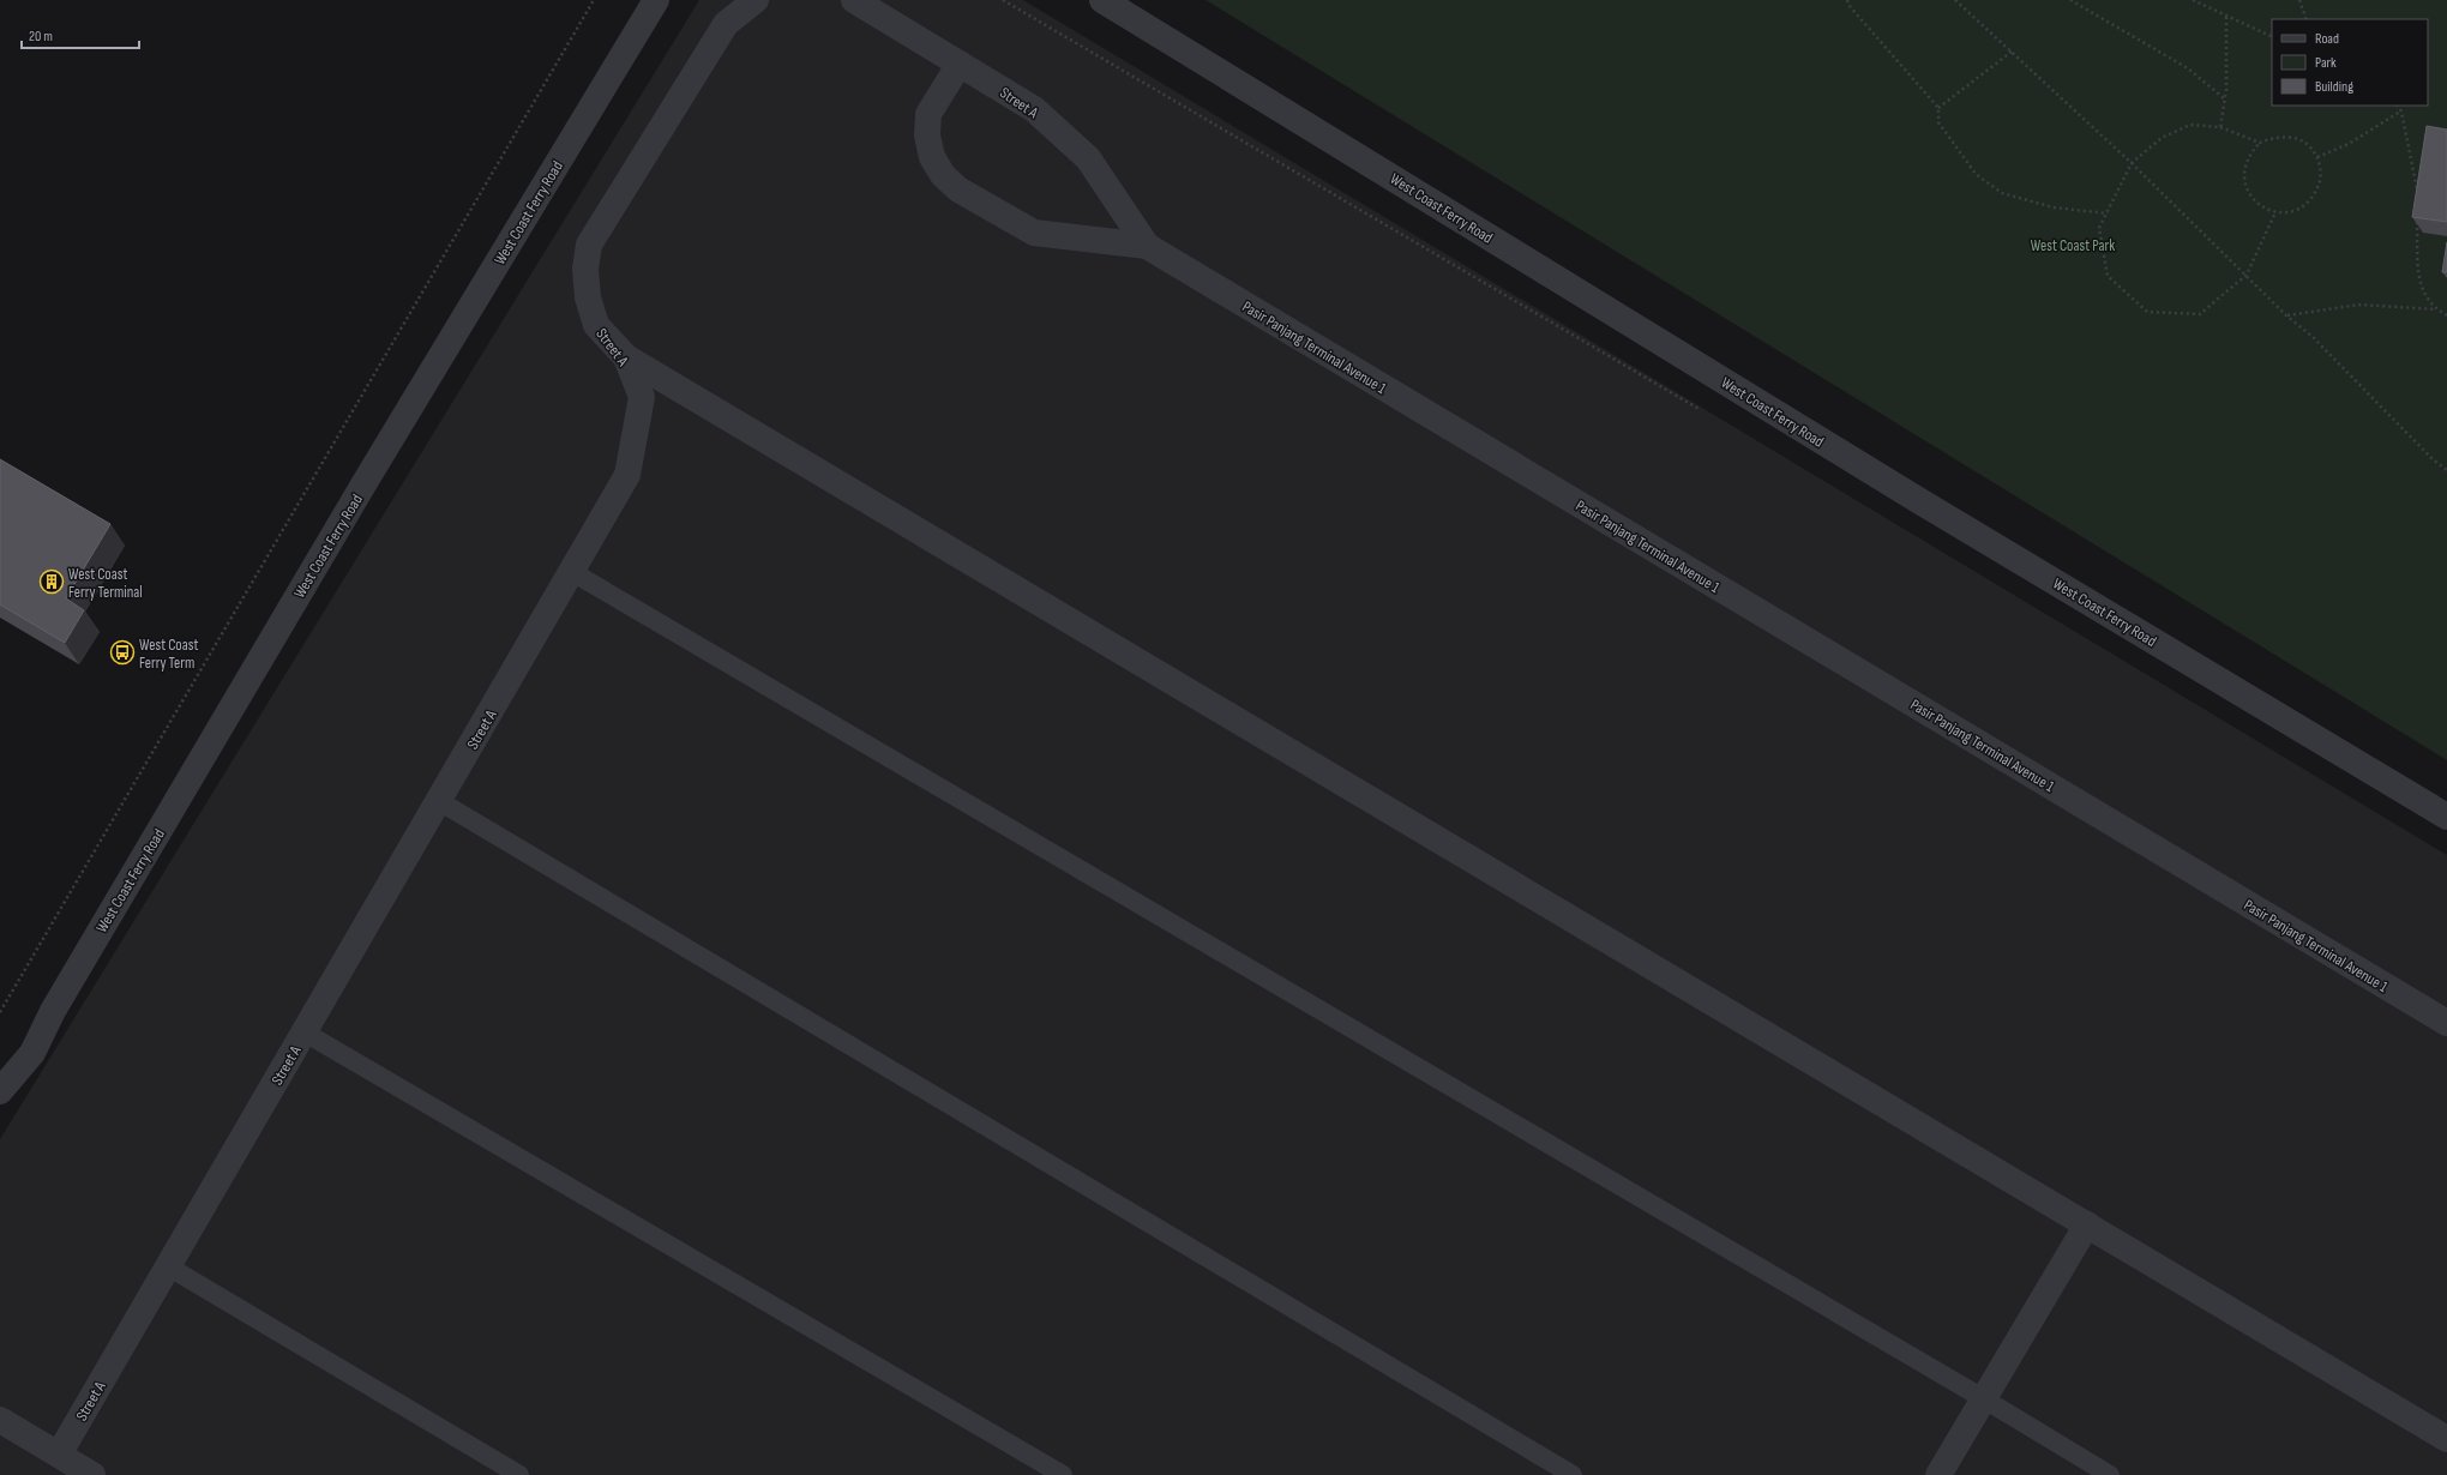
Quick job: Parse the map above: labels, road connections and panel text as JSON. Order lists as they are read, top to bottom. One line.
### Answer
{"streets":{"street":["Street A","West Coast Ferry Road","Pasir Panjang Terminal Avenue 1"]},"crossings":[["Street A","Pasir Panjang Terminal Avenue 1"]],"parks":["West Coast Park"],"places":{"building":["West Coast Ferry Terminal"],"bus stop":["West Coast Ferry Term"]},"legend":["Road","Park","Building"],"scale_bar":"20 m"}
